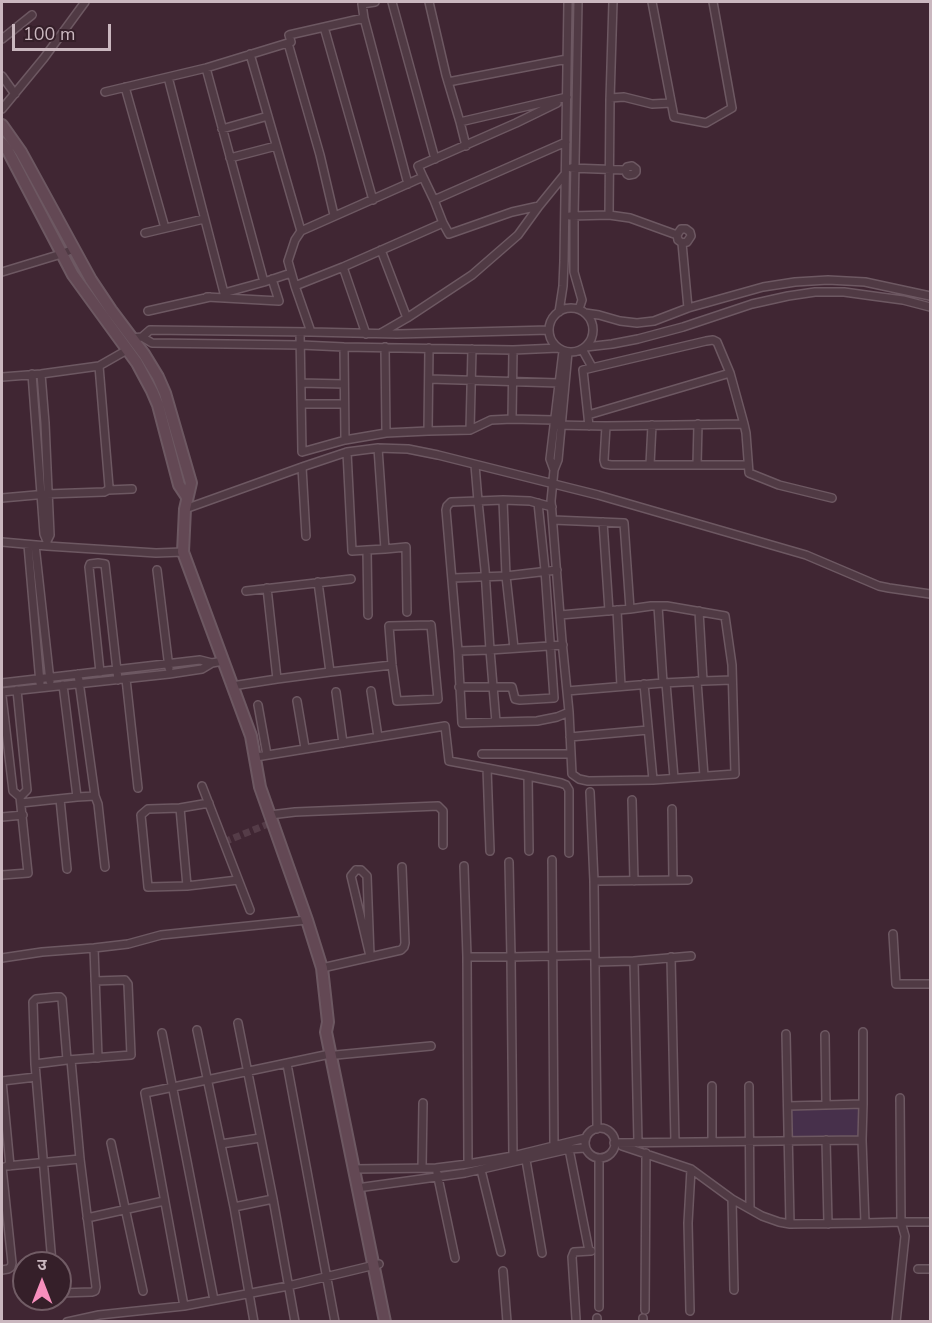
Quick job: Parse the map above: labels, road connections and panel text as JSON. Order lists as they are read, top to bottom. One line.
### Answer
{"scale_bar":"100 m","north":"top"}
